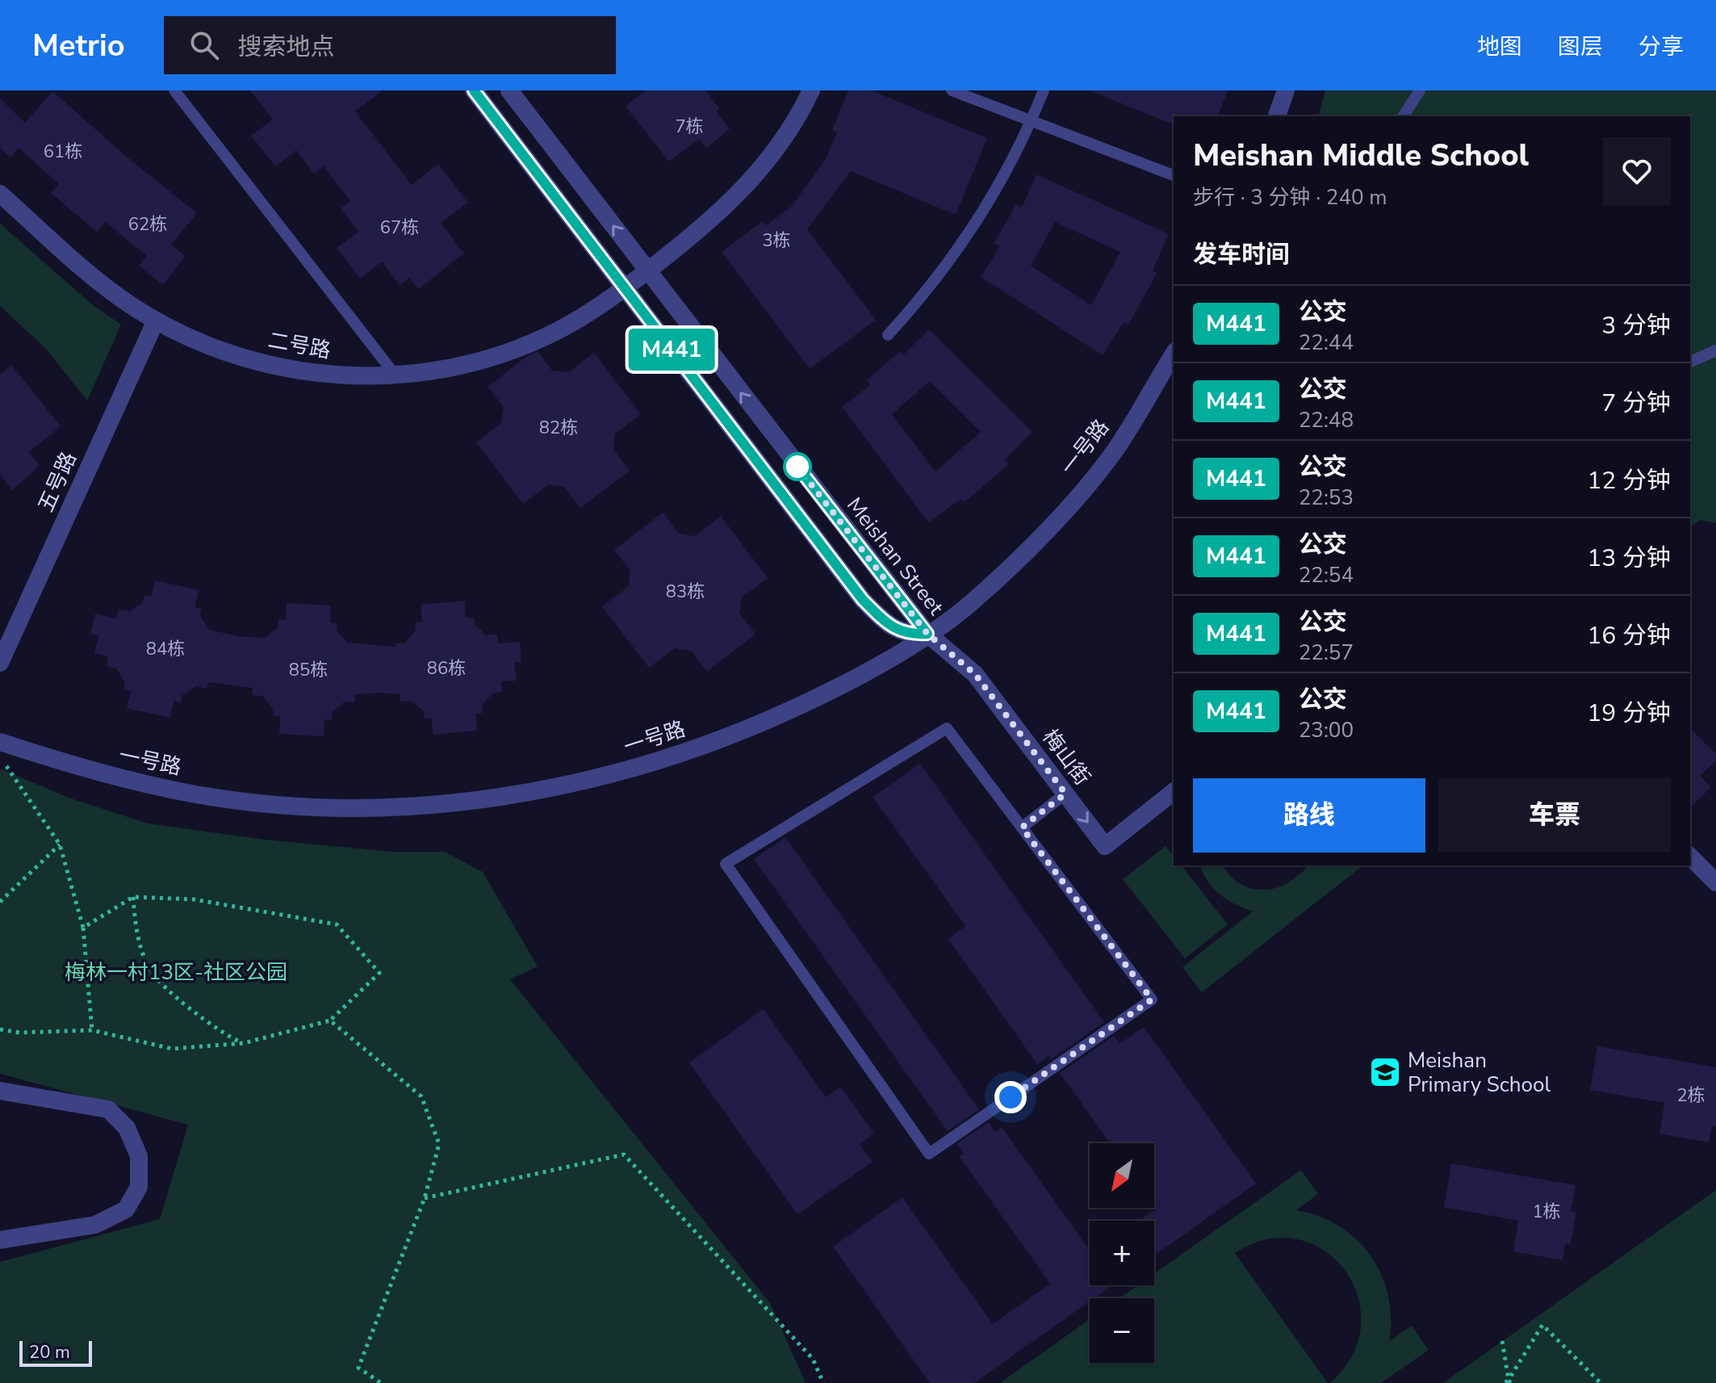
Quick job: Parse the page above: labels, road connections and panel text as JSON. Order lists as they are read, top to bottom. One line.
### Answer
{"streets":{"street":["二号路","一号路","五号路","Meishan Street","梅山街"]},"crossings":[["二号路","五号路"],["二号路","Meishan Street"],["一号路","Meishan Street"],["一号路","梅山街"],["Meishan Street","梅山街"]],"parks":["梅林一村13区-社区公园"],"places":{"school or university":["Meishan Primary School"]},"lines":["bus line M441"],"house_numbers":["7栋","61栋","62栋","67栋","3栋","82栋","83栋","84栋","86栋","85栋","2栋","1栋"],"scale_bar":"20 m","north":"bottom left","page":{"header":"Metrio","search":"搜索地点","nav":["地图","图层","分享"],"on_map":"M441","heading":[["Meishan Middle School","步行 · 3 分钟 · 240 m"],"发车时间"],"list":[{"mark":"M441","name":"公交","note":"22:44","value":"3 分钟"},{"mark":"M441","name":"公交","note":"22:48","value":"7 分钟"},{"mark":"M441","name":"公交","note":"22:53","value":"12 分钟"},{"mark":"M441","name":"公交","note":"22:54","value":"13 分钟"},{"mark":"M441","name":"公交","note":"22:57","value":"16 分钟"},{"mark":"M441","name":"公交","note":"23:00","value":"19 分钟"}],"buttons":["路线","车票"],"map_buttons":["+","−"],"scale":"20 m"}}
